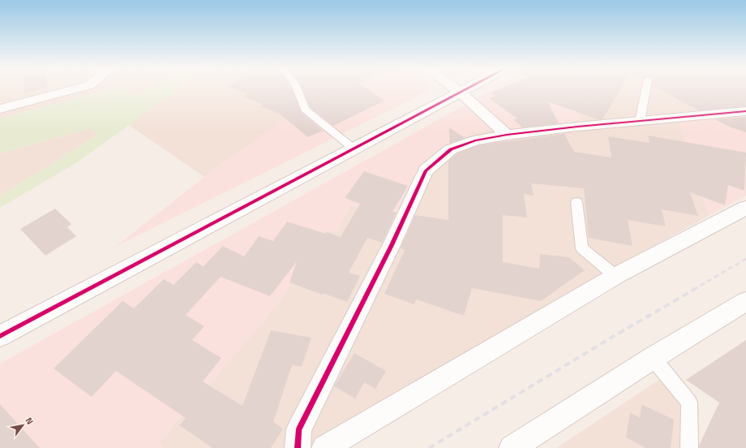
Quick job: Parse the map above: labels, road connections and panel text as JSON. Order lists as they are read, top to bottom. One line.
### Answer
{"north":"top right"}
